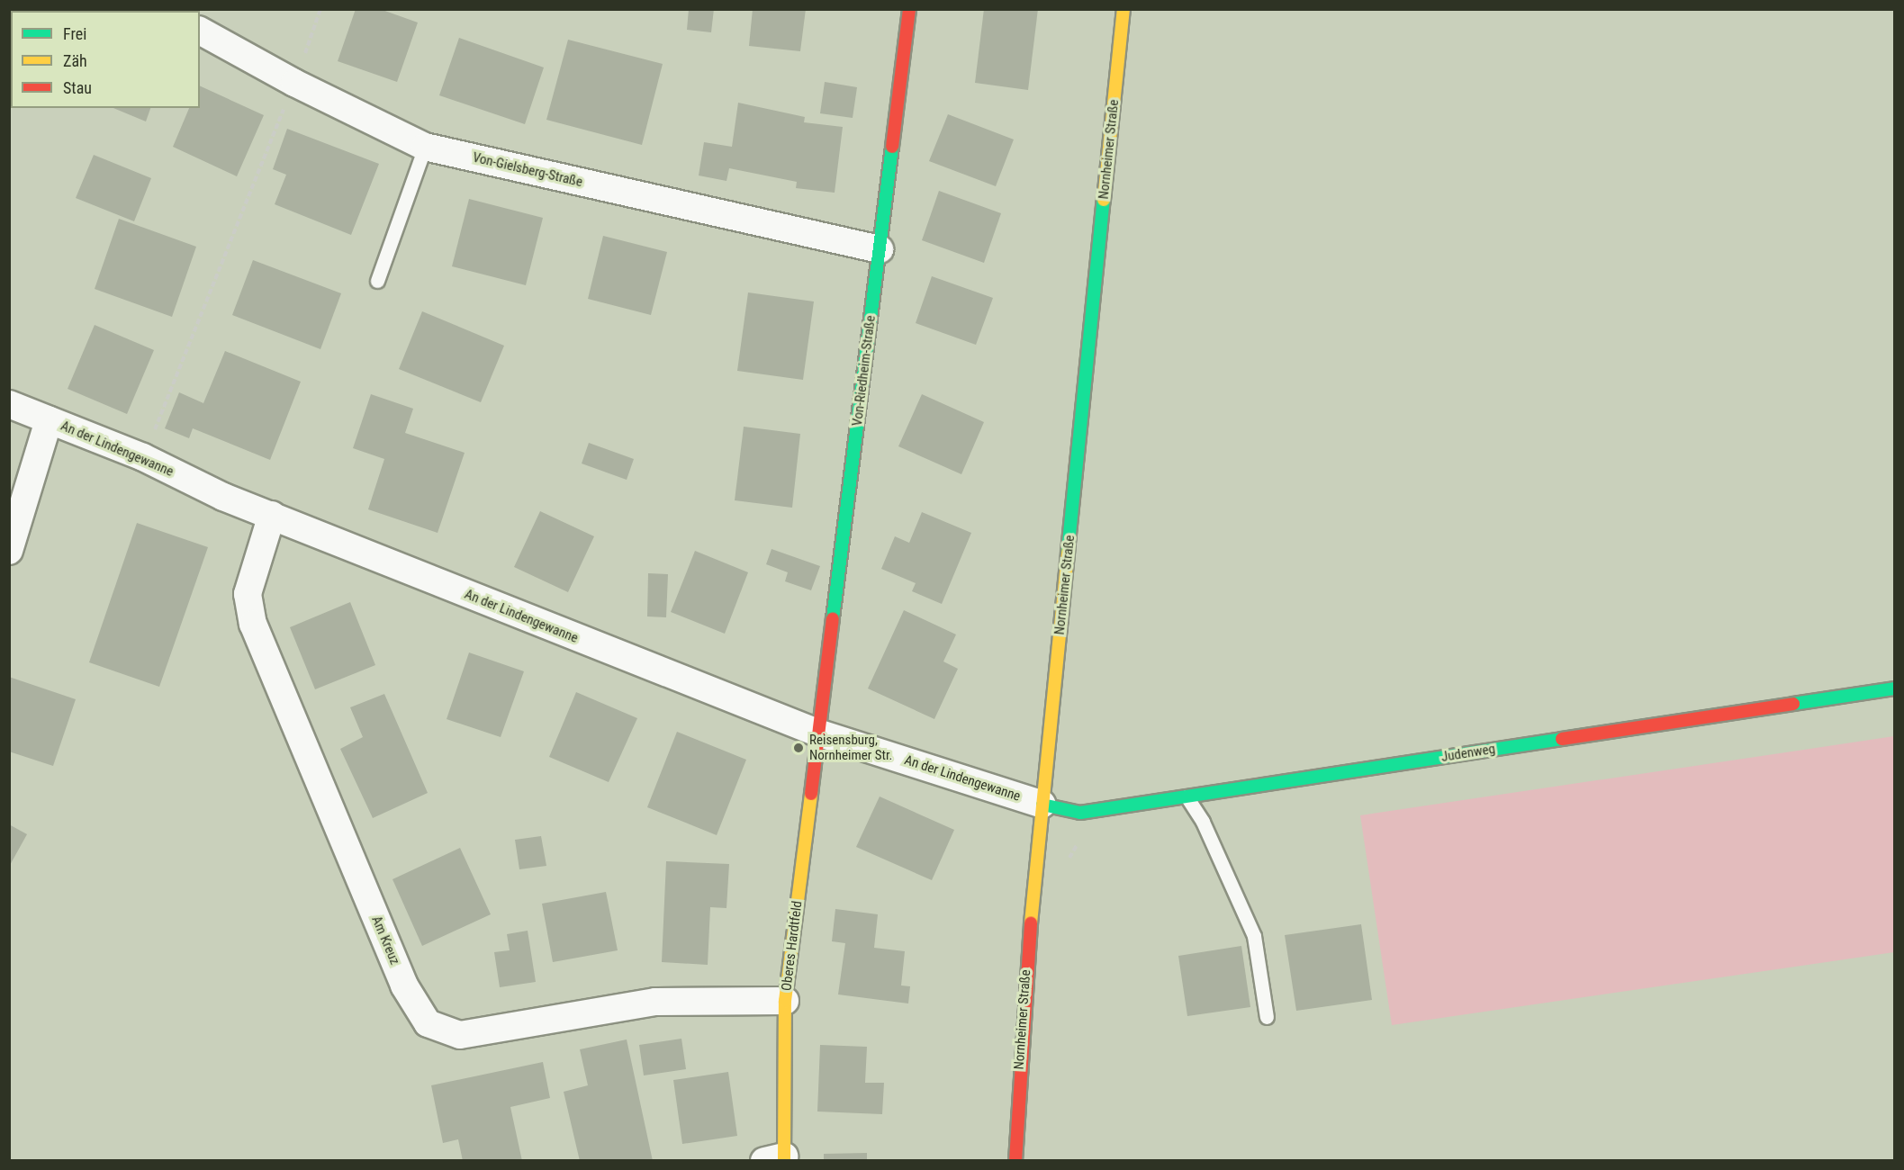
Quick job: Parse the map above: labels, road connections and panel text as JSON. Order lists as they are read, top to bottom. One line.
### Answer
{"streets":{"street":["Nornheimer Straße","Von-Gielsberg-Straße","Von-Riedheim-Straße","An der Lindengewanne","Judenweg","Am Kreuz","Oberes Hardtfeld"]},"crossings":[["Nornheimer Straße","An der Lindengewanne"],["Nornheimer Straße","Judenweg"],["Von-Gielsberg-Straße","Von-Riedheim-Straße"],["Von-Riedheim-Straße","An der Lindengewanne"],["Von-Riedheim-Straße","Oberes Hardtfeld"],["An der Lindengewanne","Judenweg"],["An der Lindengewanne","Am Kreuz"],["An der Lindengewanne","Oberes Hardtfeld"],["Am Kreuz","Oberes Hardtfeld"]],"places":["Reisensburg, Nornheimer Str."],"legend":["Frei","Zäh","Stau"]}
